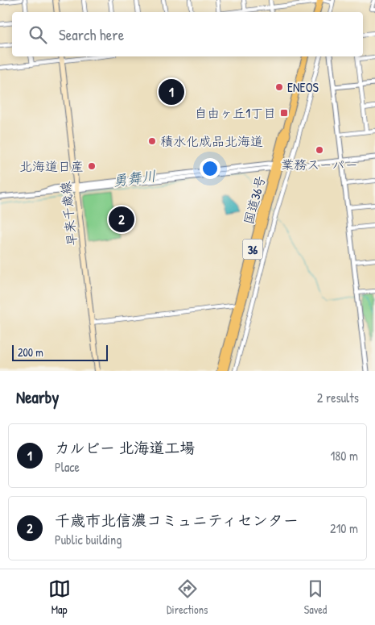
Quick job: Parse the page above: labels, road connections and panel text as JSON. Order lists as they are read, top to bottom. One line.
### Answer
{"streets":{"highway":["国道36号","36"],"main road":["早来千歳線"]},"water":["勇舞川"],"places":{"other":["ENEOS","積水化成品北海道","業務スーパー","北海道日産"],"transit":["自由ヶ丘1丁目"]},"scale_bar":"200 m","page":{"search":"Search here","pins":["1","2"],"scale":"200 m","heading":["Nearby","2 results"],"list":[{"mark":"1","name":"カルビー 北海道工場","note":"Place","value":"180 m"},{"mark":"2","name":"千歳市北信濃コミュニティセンター","note":"Public building","value":"210 m"}],"nav":["Map","Directions","Saved"]}}
